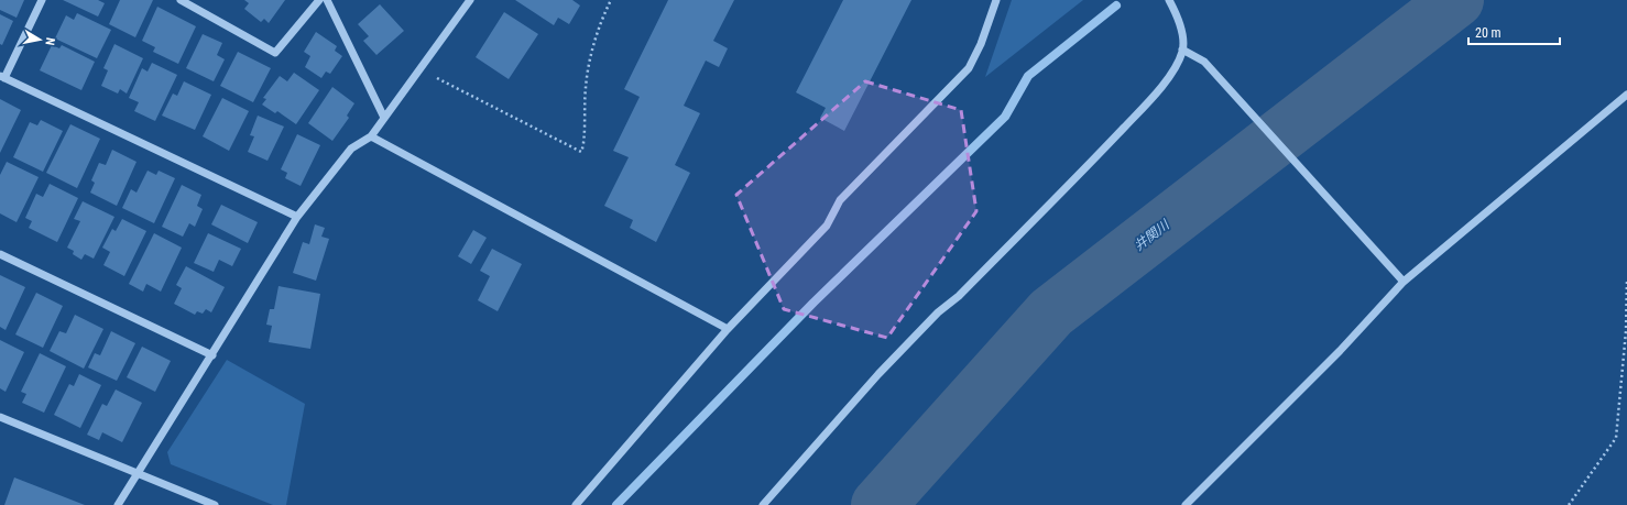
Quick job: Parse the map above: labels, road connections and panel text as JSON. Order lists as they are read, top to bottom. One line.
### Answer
{"water":["井関川"],"scale_bar":"20 m","north":"right"}
